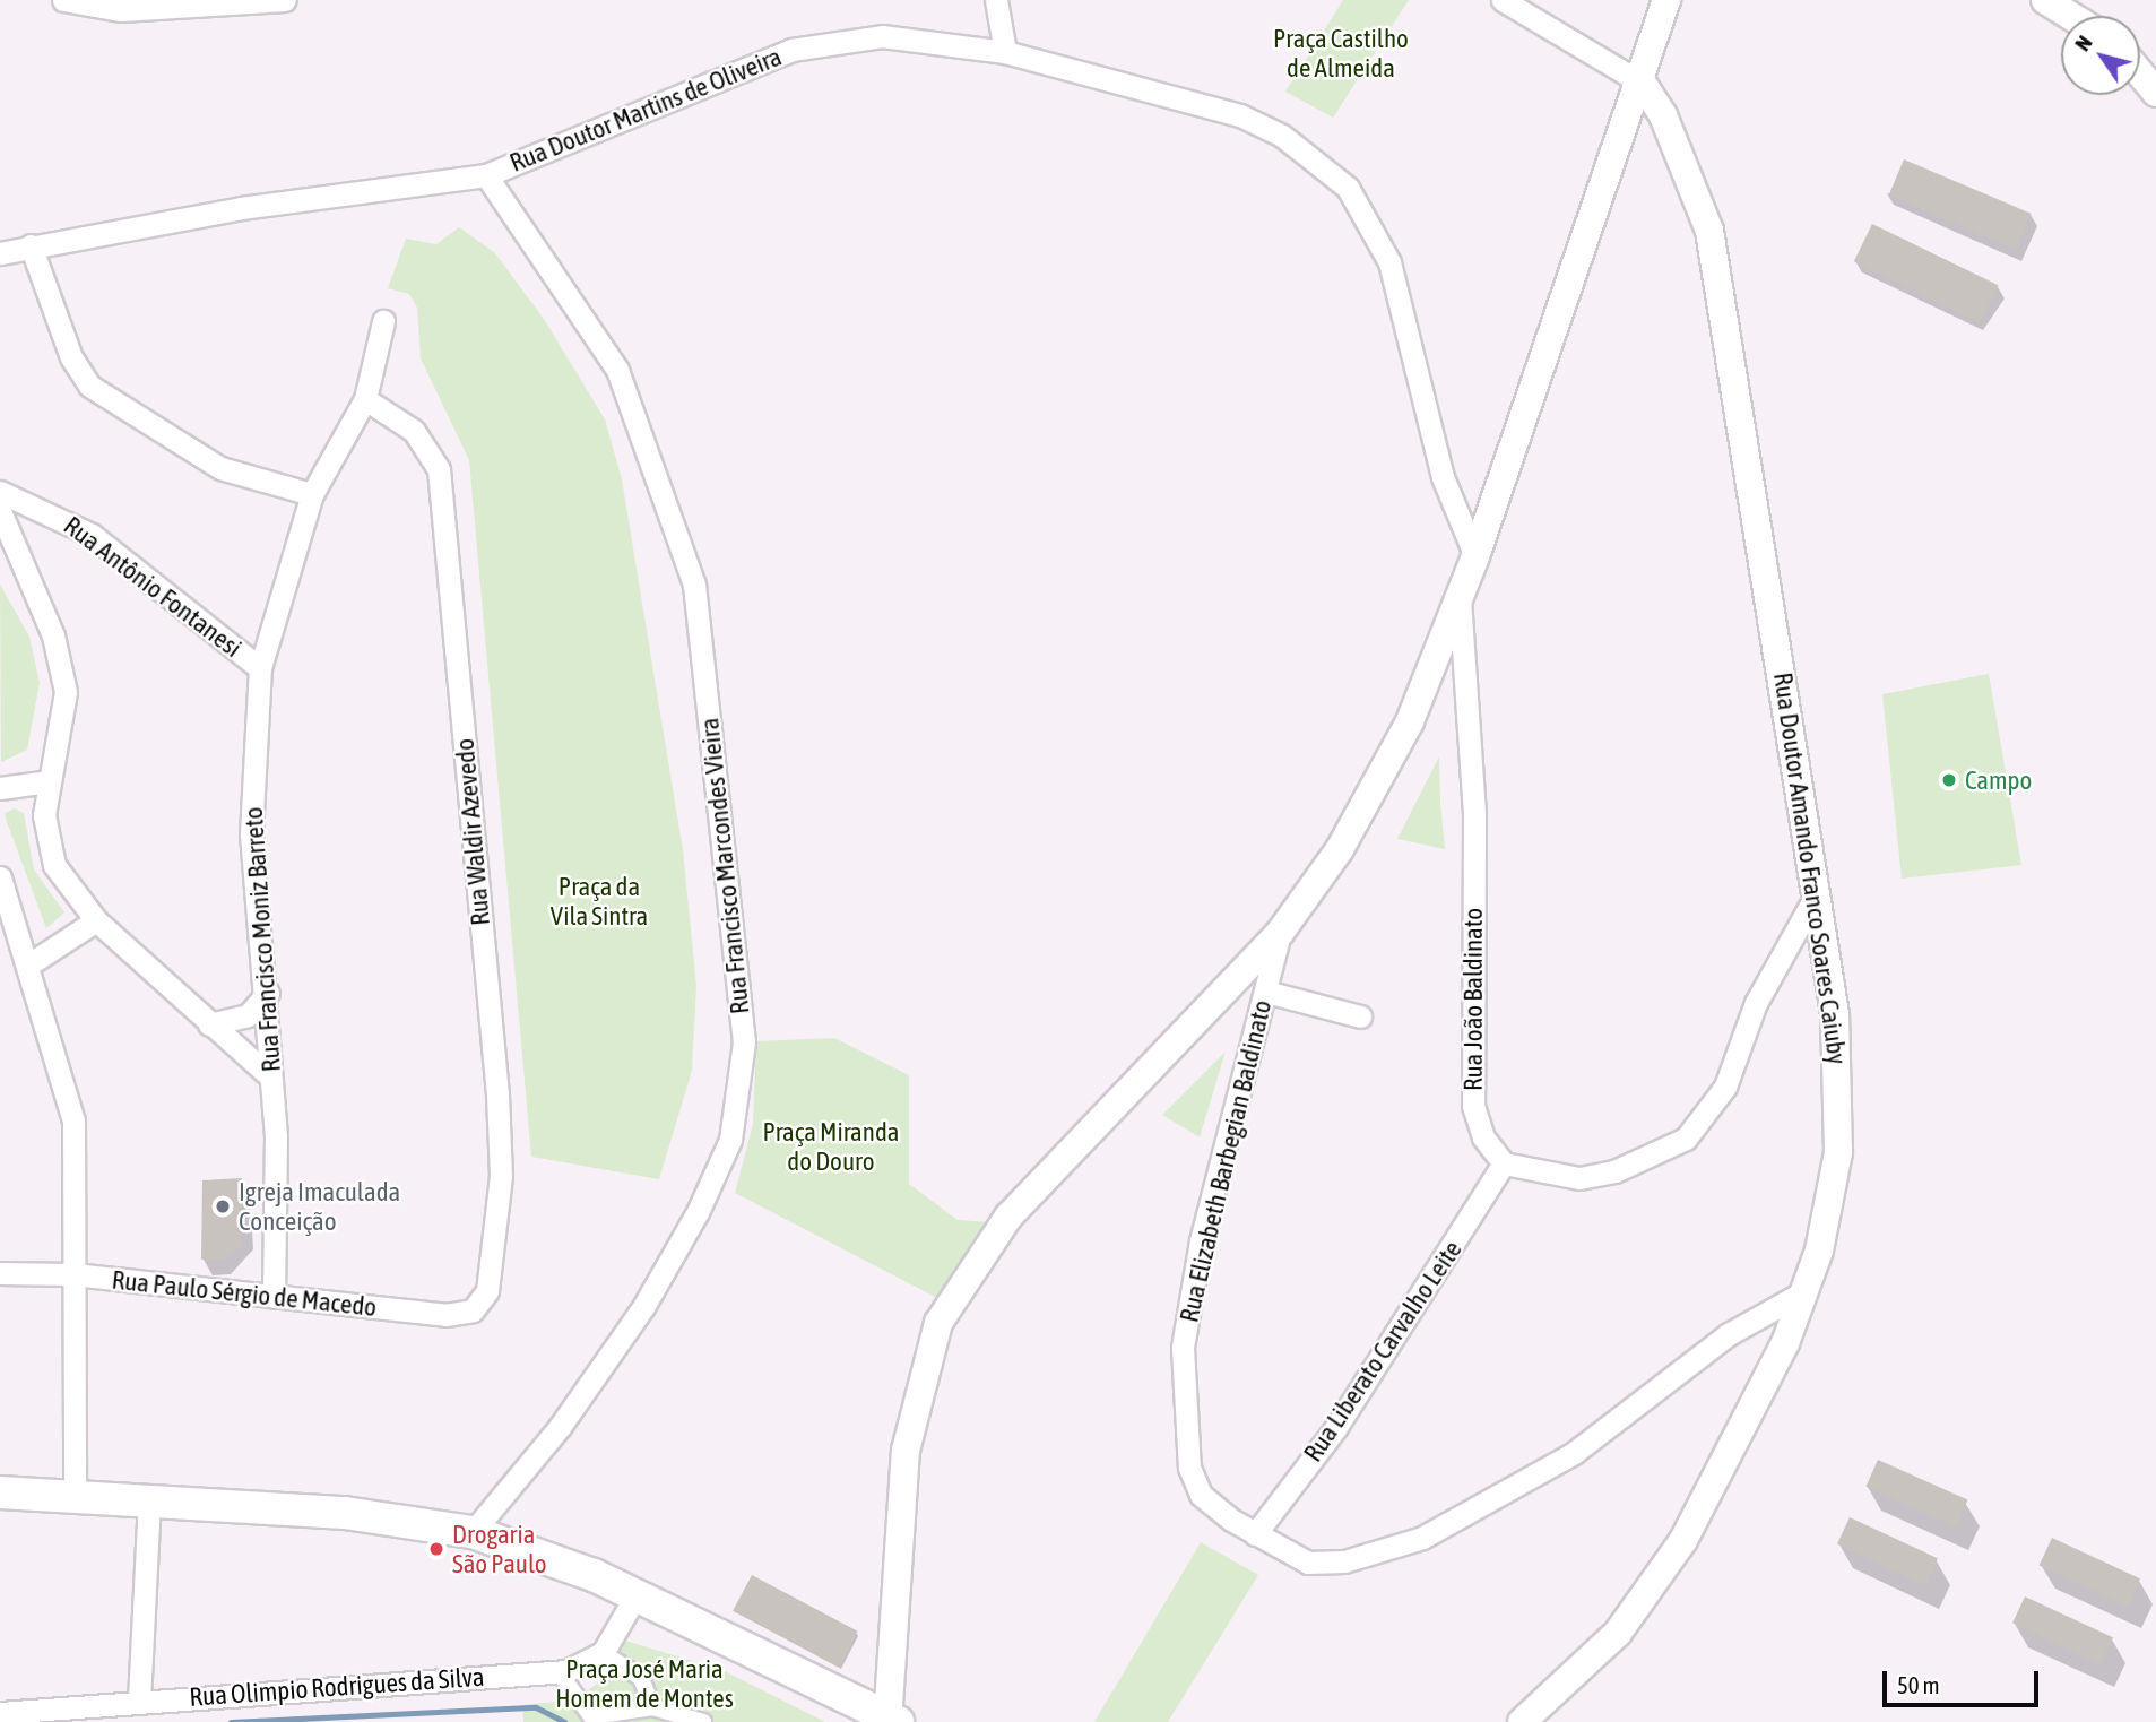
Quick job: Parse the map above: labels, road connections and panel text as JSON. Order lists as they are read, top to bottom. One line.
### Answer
{"streets":{"street":["Rua Doutor Martins de Oliveira","Rua Antônio Fontanesi","Rua Waldir Azevedo","Rua Francisco Marcondes Vieira","Rua Doutor Amando Franco Soares Caiuby","Rua Francisco Moniz Barreto","Rua João Baldinato","Rua Elizabeth Barbegian Baldinato","Rua Paulo Sérgio de Macedo","Rua Liberato Carvalho Leite","Rua Olimpio Rodrigues da Silva"]},"crossings":[["Rua Doutor Martins de Oliveira","Rua Francisco Marcondes Vieira"],["Rua Antônio Fontanesi","Rua Francisco Moniz Barreto"],["Rua Waldir Azevedo","Rua Francisco Moniz Barreto"],["Rua Waldir Azevedo","Rua Paulo Sérgio de Macedo"],["Rua Doutor Amando Franco Soares Caiuby","Rua Elizabeth Barbegian Baldinato"],["Rua Francisco Moniz Barreto","Rua Paulo Sérgio de Macedo"],["Rua João Baldinato","Rua Liberato Carvalho Leite"],["Rua Elizabeth Barbegian Baldinato","Rua Liberato Carvalho Leite"]],"parks":["Praça Castilho de Almeida","Praça da Vila Sintra","Praça Miranda do Douro","Praça José Maria Homem de Montes"],"places":["Campo","Igreja Imaculada Conceição","Drogaria São Paulo"],"scale_bar":"50 m","north":"top left"}
